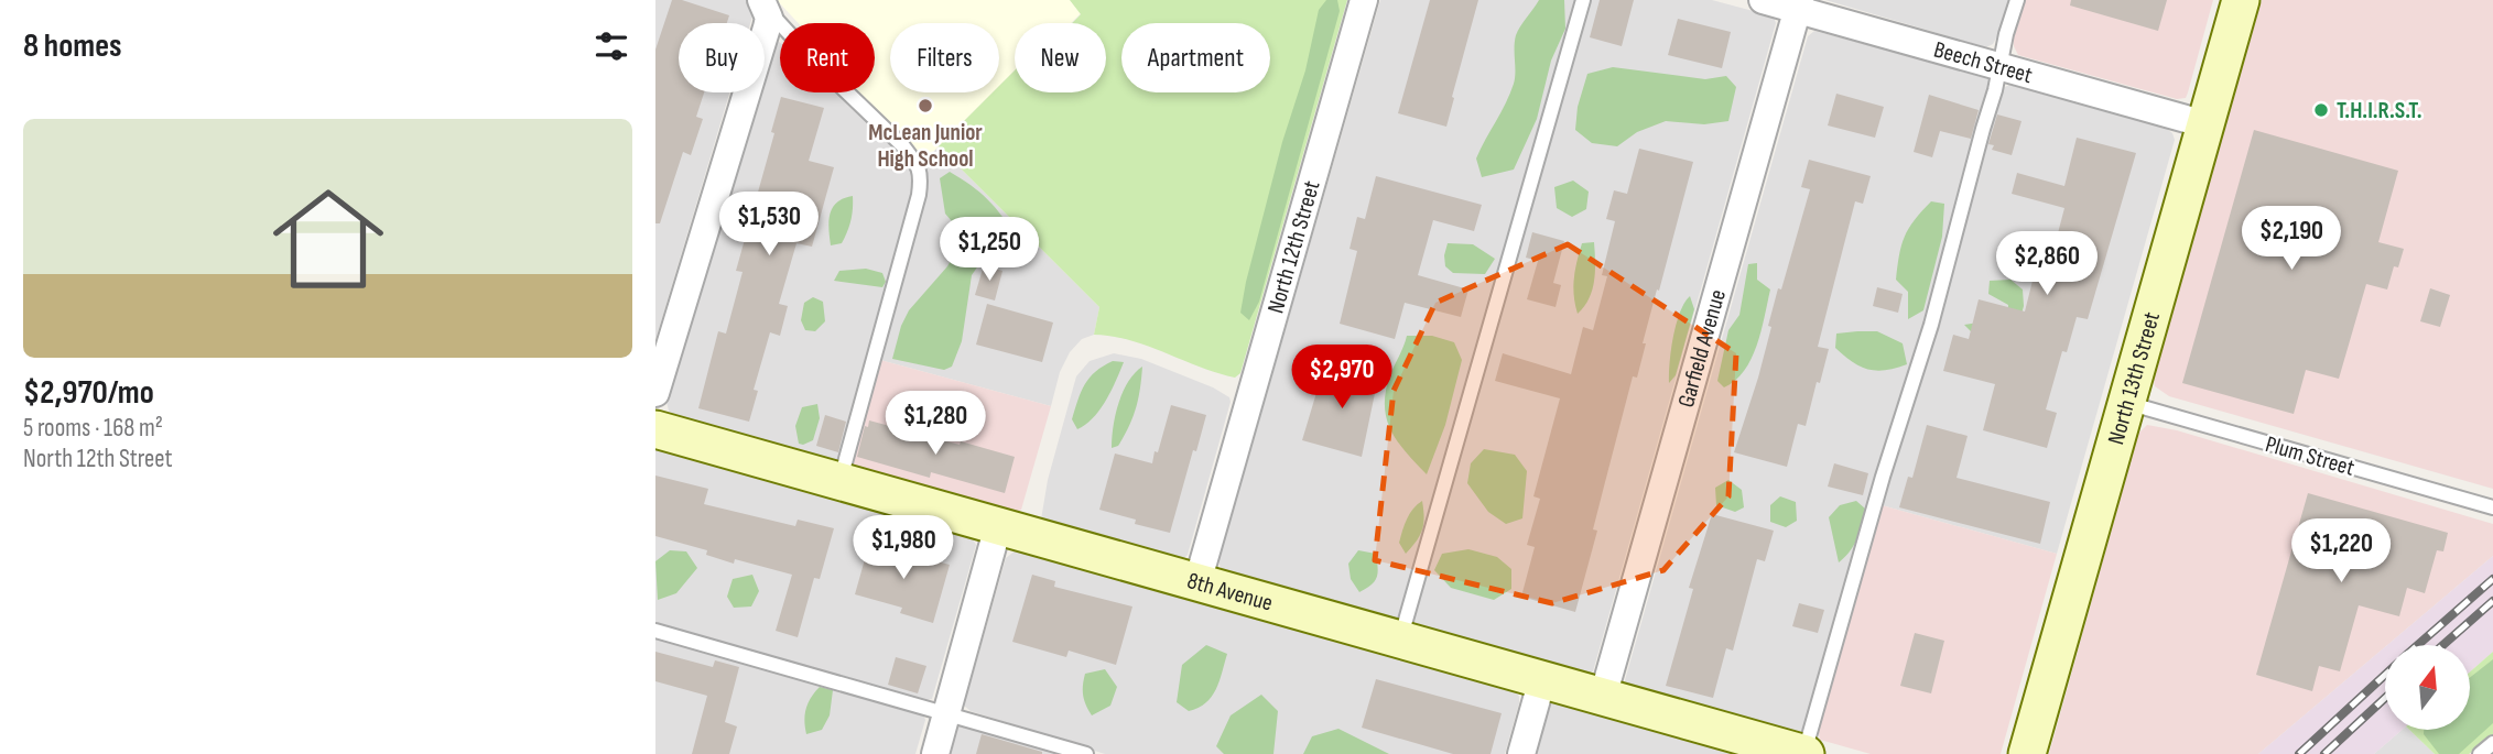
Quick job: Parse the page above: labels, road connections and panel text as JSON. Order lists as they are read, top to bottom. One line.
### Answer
{"streets":{"street":["Beech Street","North 12th Street","Garfield Avenue","North 13th Street","8th Avenue"],"lane":["Plum Street"]},"crossings":[["Beech Street","Garfield Avenue"],["Beech Street","North 13th Street"],["North 12th Street","8th Avenue"],["Garfield Avenue","8th Avenue"],["North 13th Street","Plum Street"]],"places":["McLean Junior High School","T.H.I.R.S.T."],"north":"top","page":{"heading":"8 homes","chip":["Buy","Rent","Filters","New","Apartment"],"list":[{"name":"$2,970/mo","note":"5 rooms · 168 m² · North 12th Street"}],"price":["$1,530","$2,190","$1,250","$2,860","$2,970","$1,280","$1,980","$1,220"]}}
